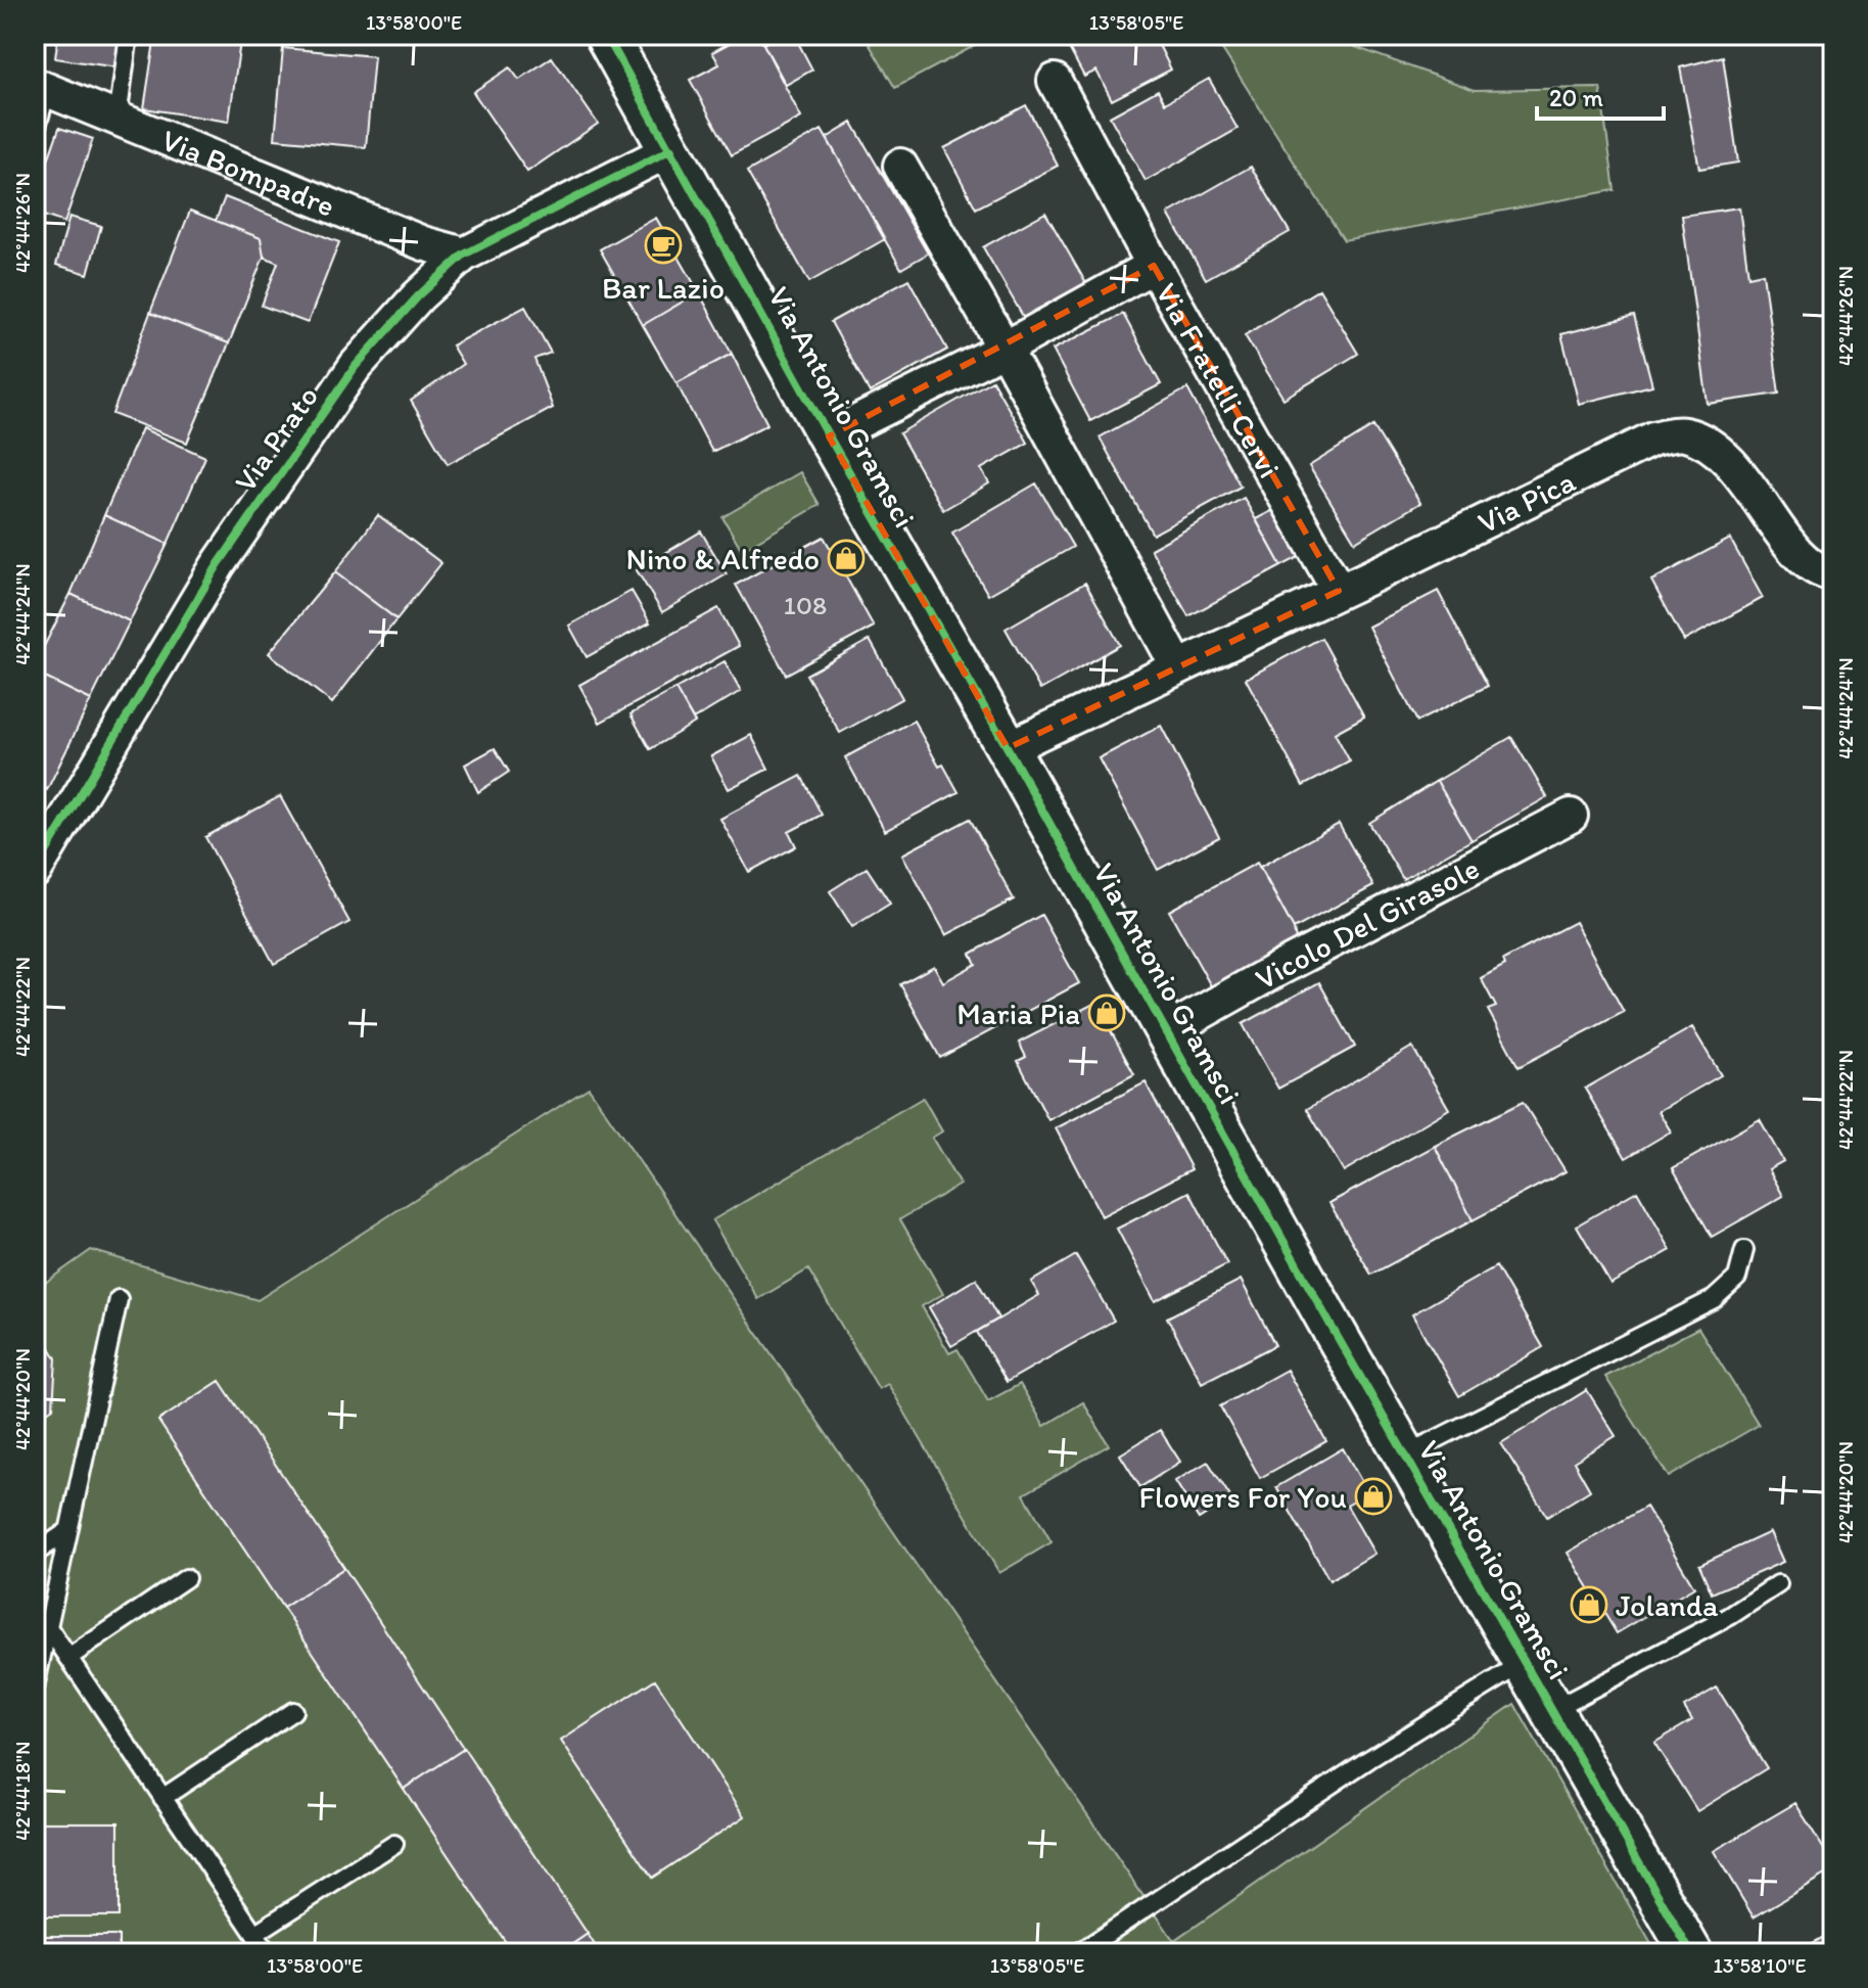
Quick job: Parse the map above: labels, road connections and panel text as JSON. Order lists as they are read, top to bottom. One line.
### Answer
{"streets":{"street":["Via Bompadre","Via Fratelli Cervi","Via Antonio Gramsci","Via Prato","Via Pica","Vicolo Del Girasole"]},"crossings":[["Via Bompadre","Via Prato"],["Via Fratelli Cervi","Via Pica"],["Via Antonio Gramsci","Via Prato"],["Via Antonio Gramsci","Via Pica"],["Via Antonio Gramsci","Vicolo Del Girasole"]],"places":{"cafe":["Bar Lazio"],"shop":["Nino & Alfredo","Maria Pia","Flowers For You","Jolanda"]},"house_numbers":["108"],"scale_bar":"20 m","coordinates":["13°58'00\"E","13°58'05\"E","42°44'26\"N","42°44'24\"N","42°44'22\"N","42°44'20\"N","42°44'18\"N","13°58'10\"E"]}
